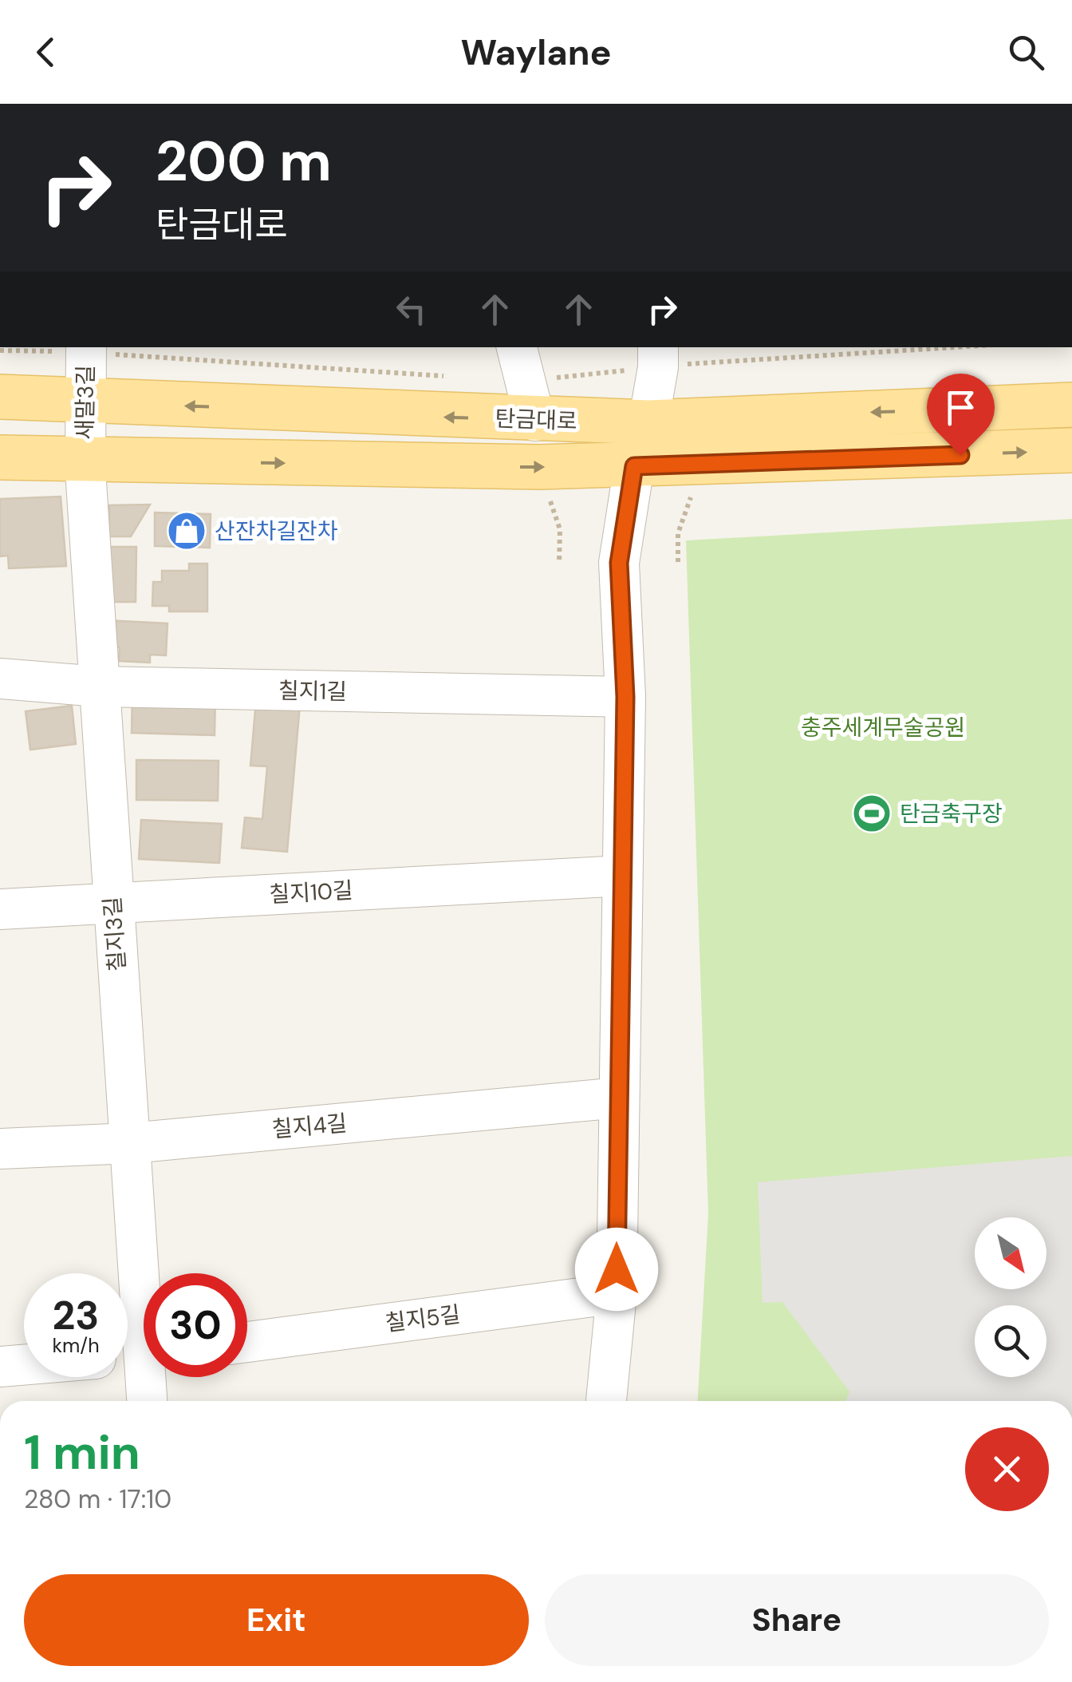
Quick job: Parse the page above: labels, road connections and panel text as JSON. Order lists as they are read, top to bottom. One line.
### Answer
{"streets":{"main road":["탄금대로"],"street":["새말3길","칠지1길","칠지10길","칠지3길","칠지4길","칠지5길"]},"crossings":[["새말3길","탄금대로"],["새말3길","칠지3길"],["탄금대로","칠지3길"],["칠지1길","칠지3길"],["칠지10길","칠지3길"],["칠지3길","칠지4길"]],"parks":["충주세계무술공원"],"places":{"shop":["산잔차길잔차"],"sports":["탄금축구장"]},"north":"bottom right","page":{"header":"Waylane","turn":["200 m","탄금대로"],"speed":"23 km/h","limit":"30","heading":["1 min","280 m · 17:10"],"buttons":["Exit","Share"]}}
